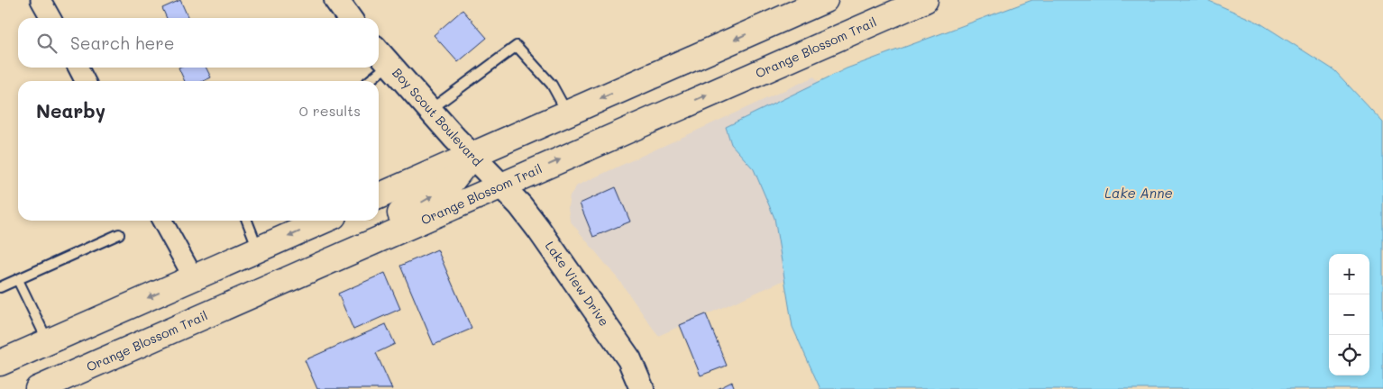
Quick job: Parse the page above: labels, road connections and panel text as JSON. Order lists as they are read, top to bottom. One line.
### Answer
{"streets":{"main road":["Orange Blossom Trail"],"street":["Boy Scout Boulevard","Lake View Drive"]},"crossings":[["Orange Blossom Trail","Boy Scout Boulevard"],["Orange Blossom Trail","Lake View Drive"],["Boy Scout Boulevard","Lake View Drive"]],"water":["Lake Anne"],"page":{"search":"Search here","heading":["Nearby","0 results"],"map_buttons":["+","−"]}}
